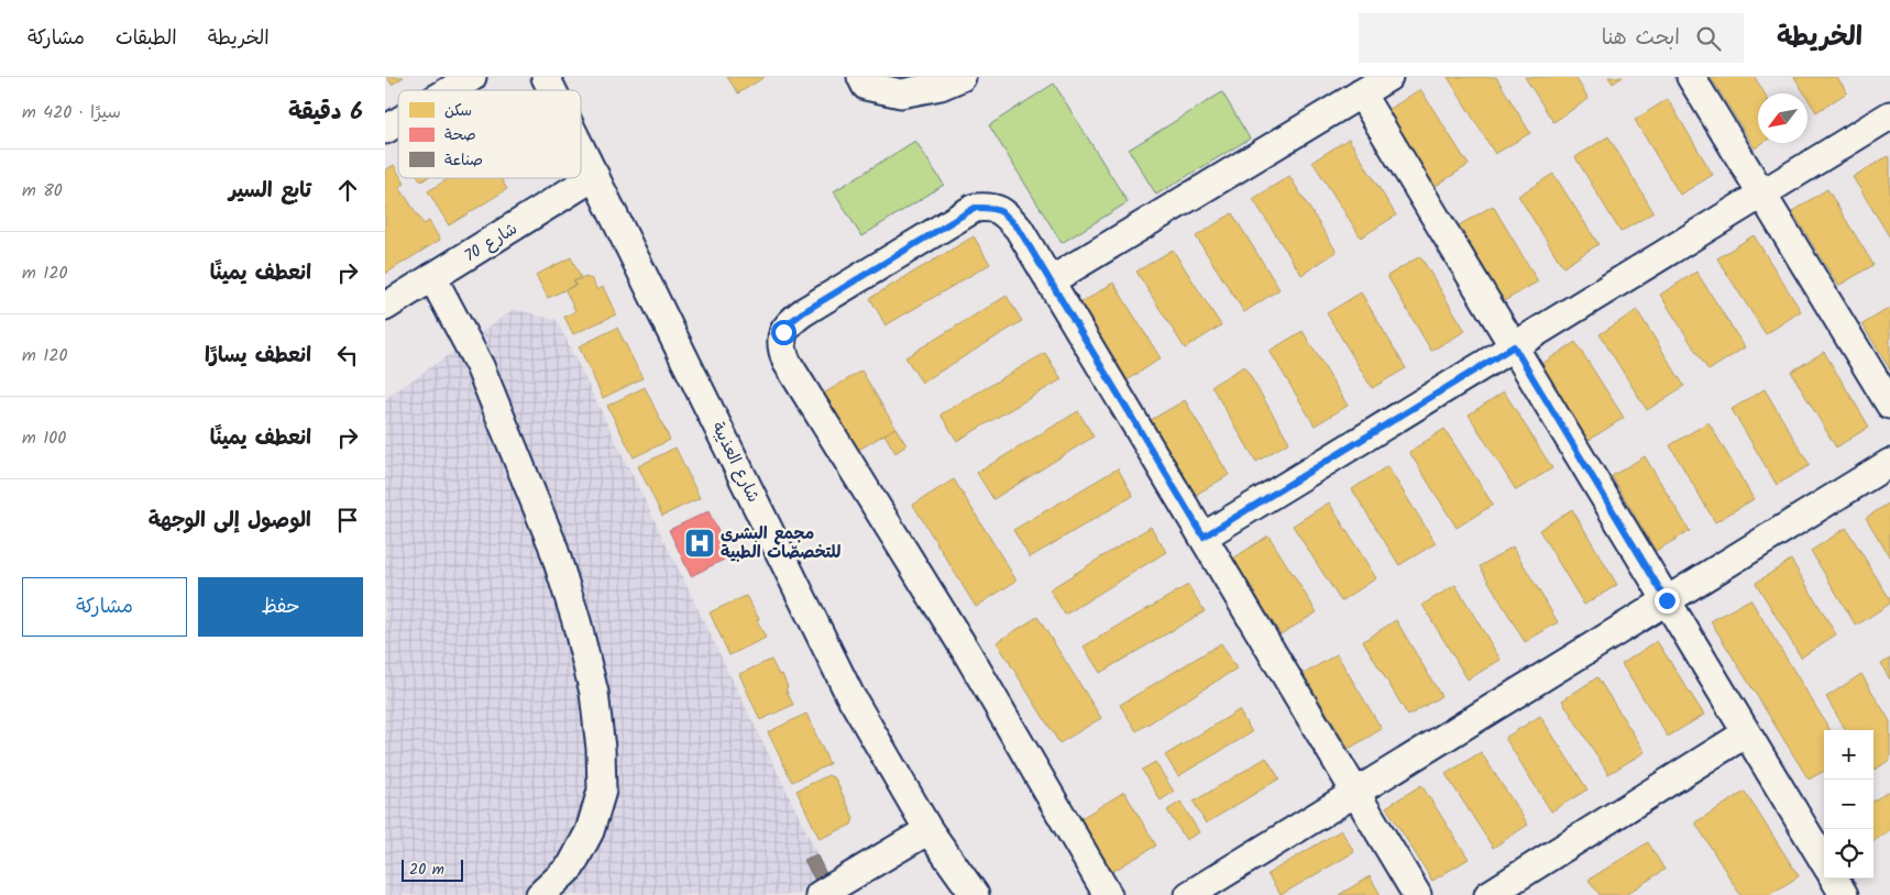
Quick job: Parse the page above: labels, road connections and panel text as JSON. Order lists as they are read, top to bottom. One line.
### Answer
{"streets":{"street":["شارع 70","شارع العذيبة"]},"crossings":[["شارع 70","شارع العذيبة"]],"places":{"hospital":["مجمع البشرى للتخصصّات الطبية"]},"legend":["سكن","صحة","صناعة"],"scale_bar":"20 m","north":"bottom left","page":{"header":"الخريطة","search":"ابحث هنا","nav":["الخريطة","الطبقات","مشاركة"],"heading":["6 دقيقة","سيرًا · 420 m"],"list":[["تابع السير","80 m"],["انعطف يمينًا","120 m"],["انعطف يسارًا","120 m"],["انعطف يمينًا","100 m"],"الوصول إلى الوجهة"],"buttons":["حفظ","مشاركة"],"map_buttons":["+","−"],"scale":"20 m"}}
